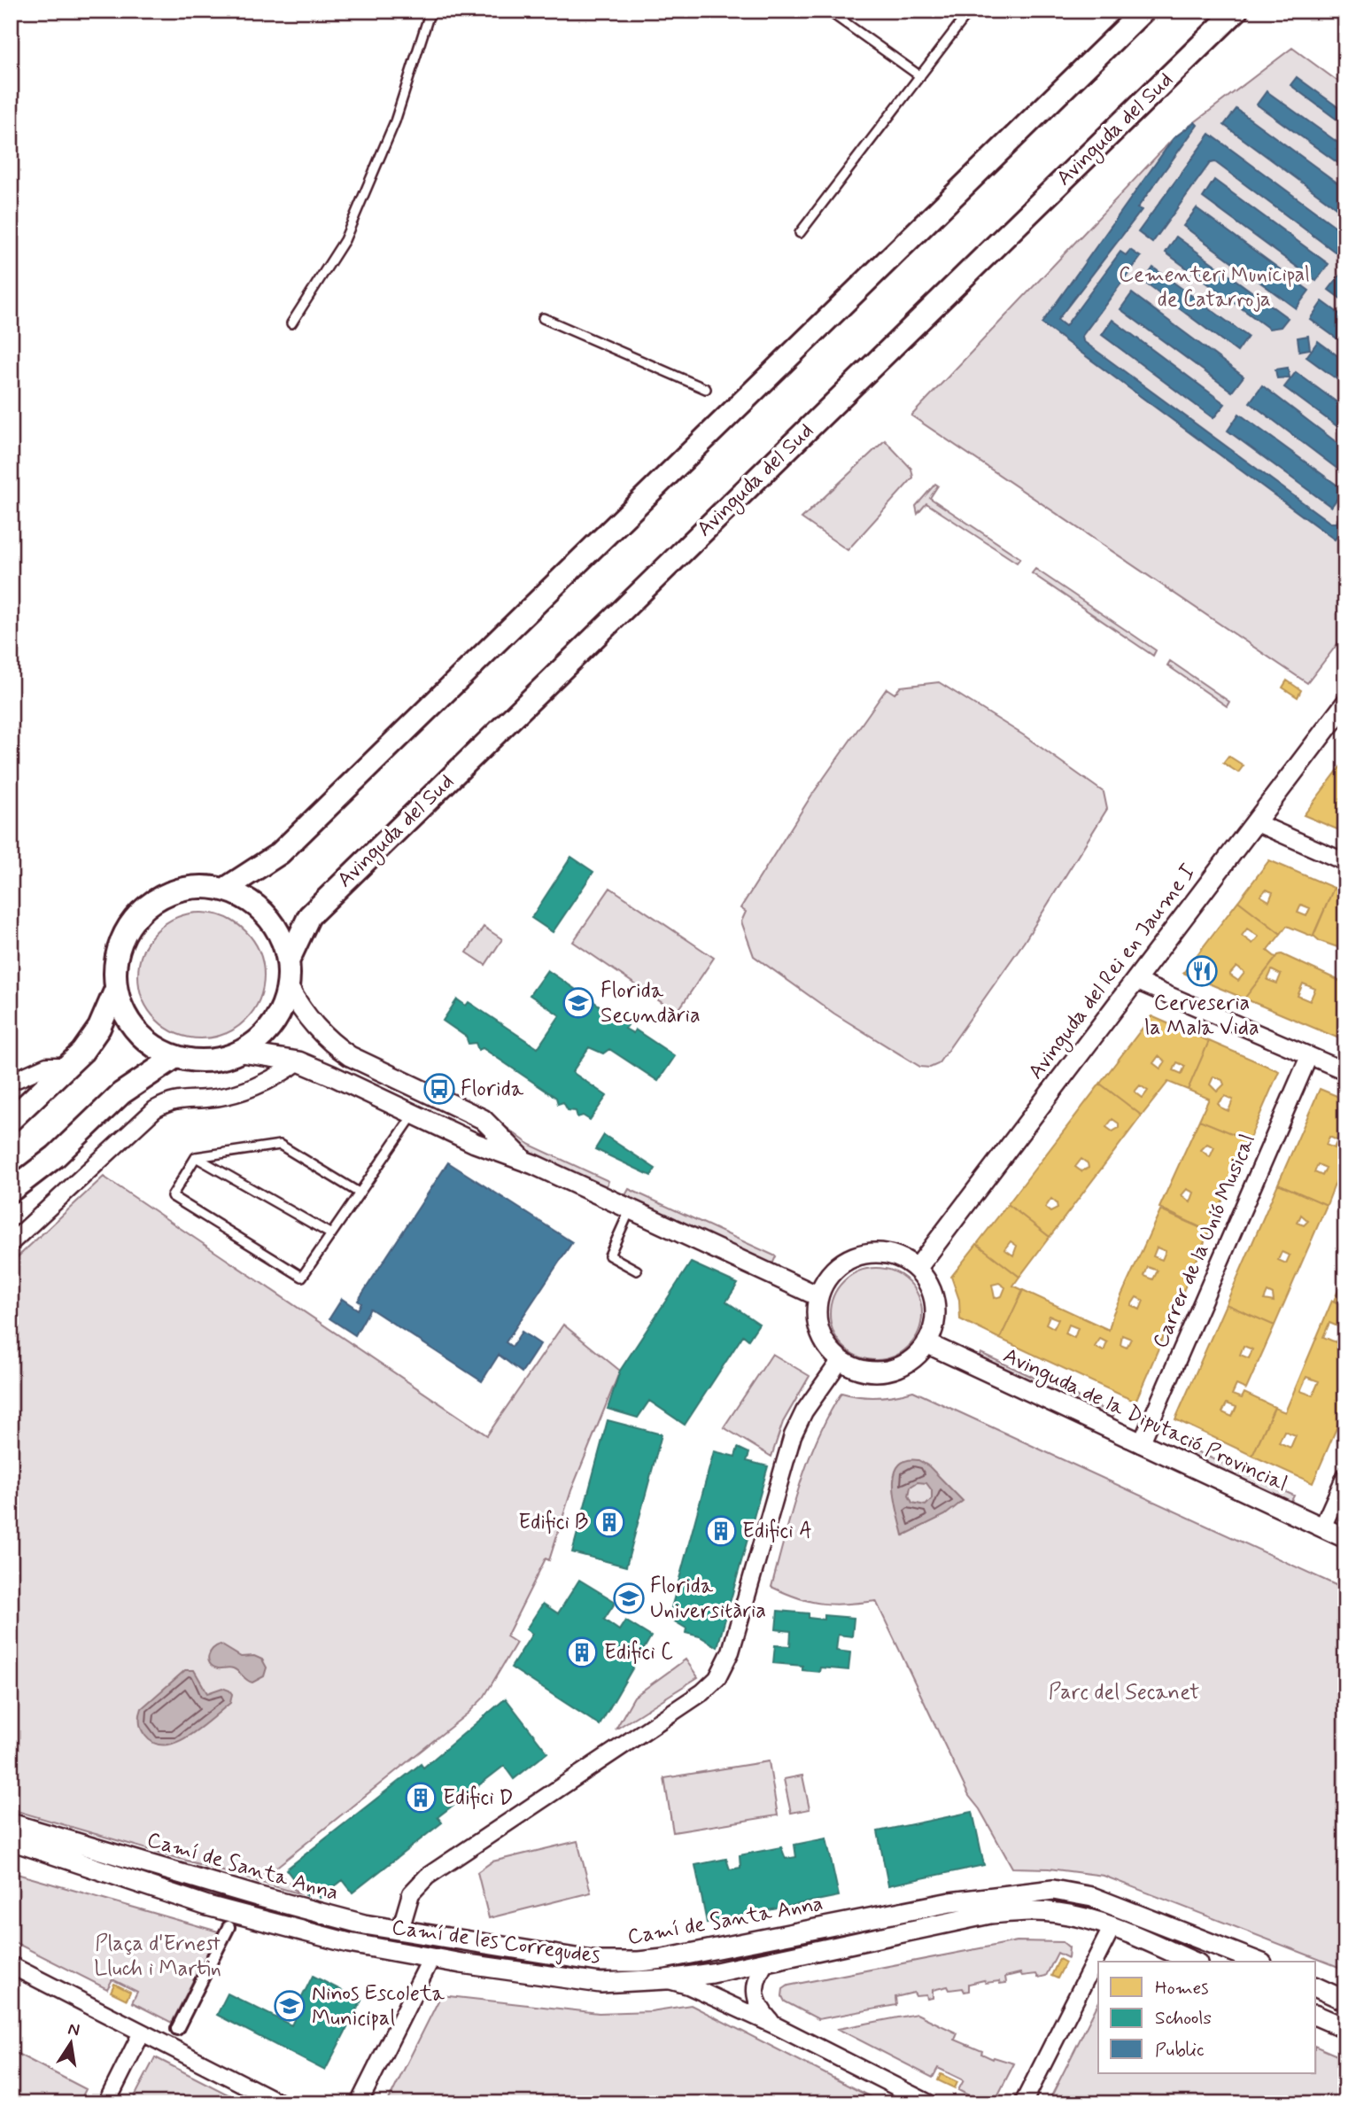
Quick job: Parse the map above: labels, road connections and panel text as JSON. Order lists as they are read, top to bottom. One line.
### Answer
{"streets":{"main road":["Avinguda del Sud"],"street":["Avinguda del Rei en Jaume I","Carrer de la Unió Musical","Avinguda de la Diputació Provincial","Camí de Santa Anna","Camí de les Corregudes"]},"crossings":[["Avinguda del Rei en Jaume I","Avinguda de la Diputació Provincial"],["Carrer de la Unió Musical","Avinguda de la Diputació Provincial"]],"parks":["Cementeri Municipal de Catarroja","Parc del Secanet","Plaça d'Ernest Lluch i Martin"],"places":{"restaurant":["Cerveseria la Mala Vida"],"school or university":["Florida Secundària","Florida Universitària","Ninos Escoleta Municipal"],"bus stop":["Florida"],"building":["Edifici B","Edifici A","Edifici C","Edifici D"]},"legend":["Homes","Schools","Public"],"north":"top"}
